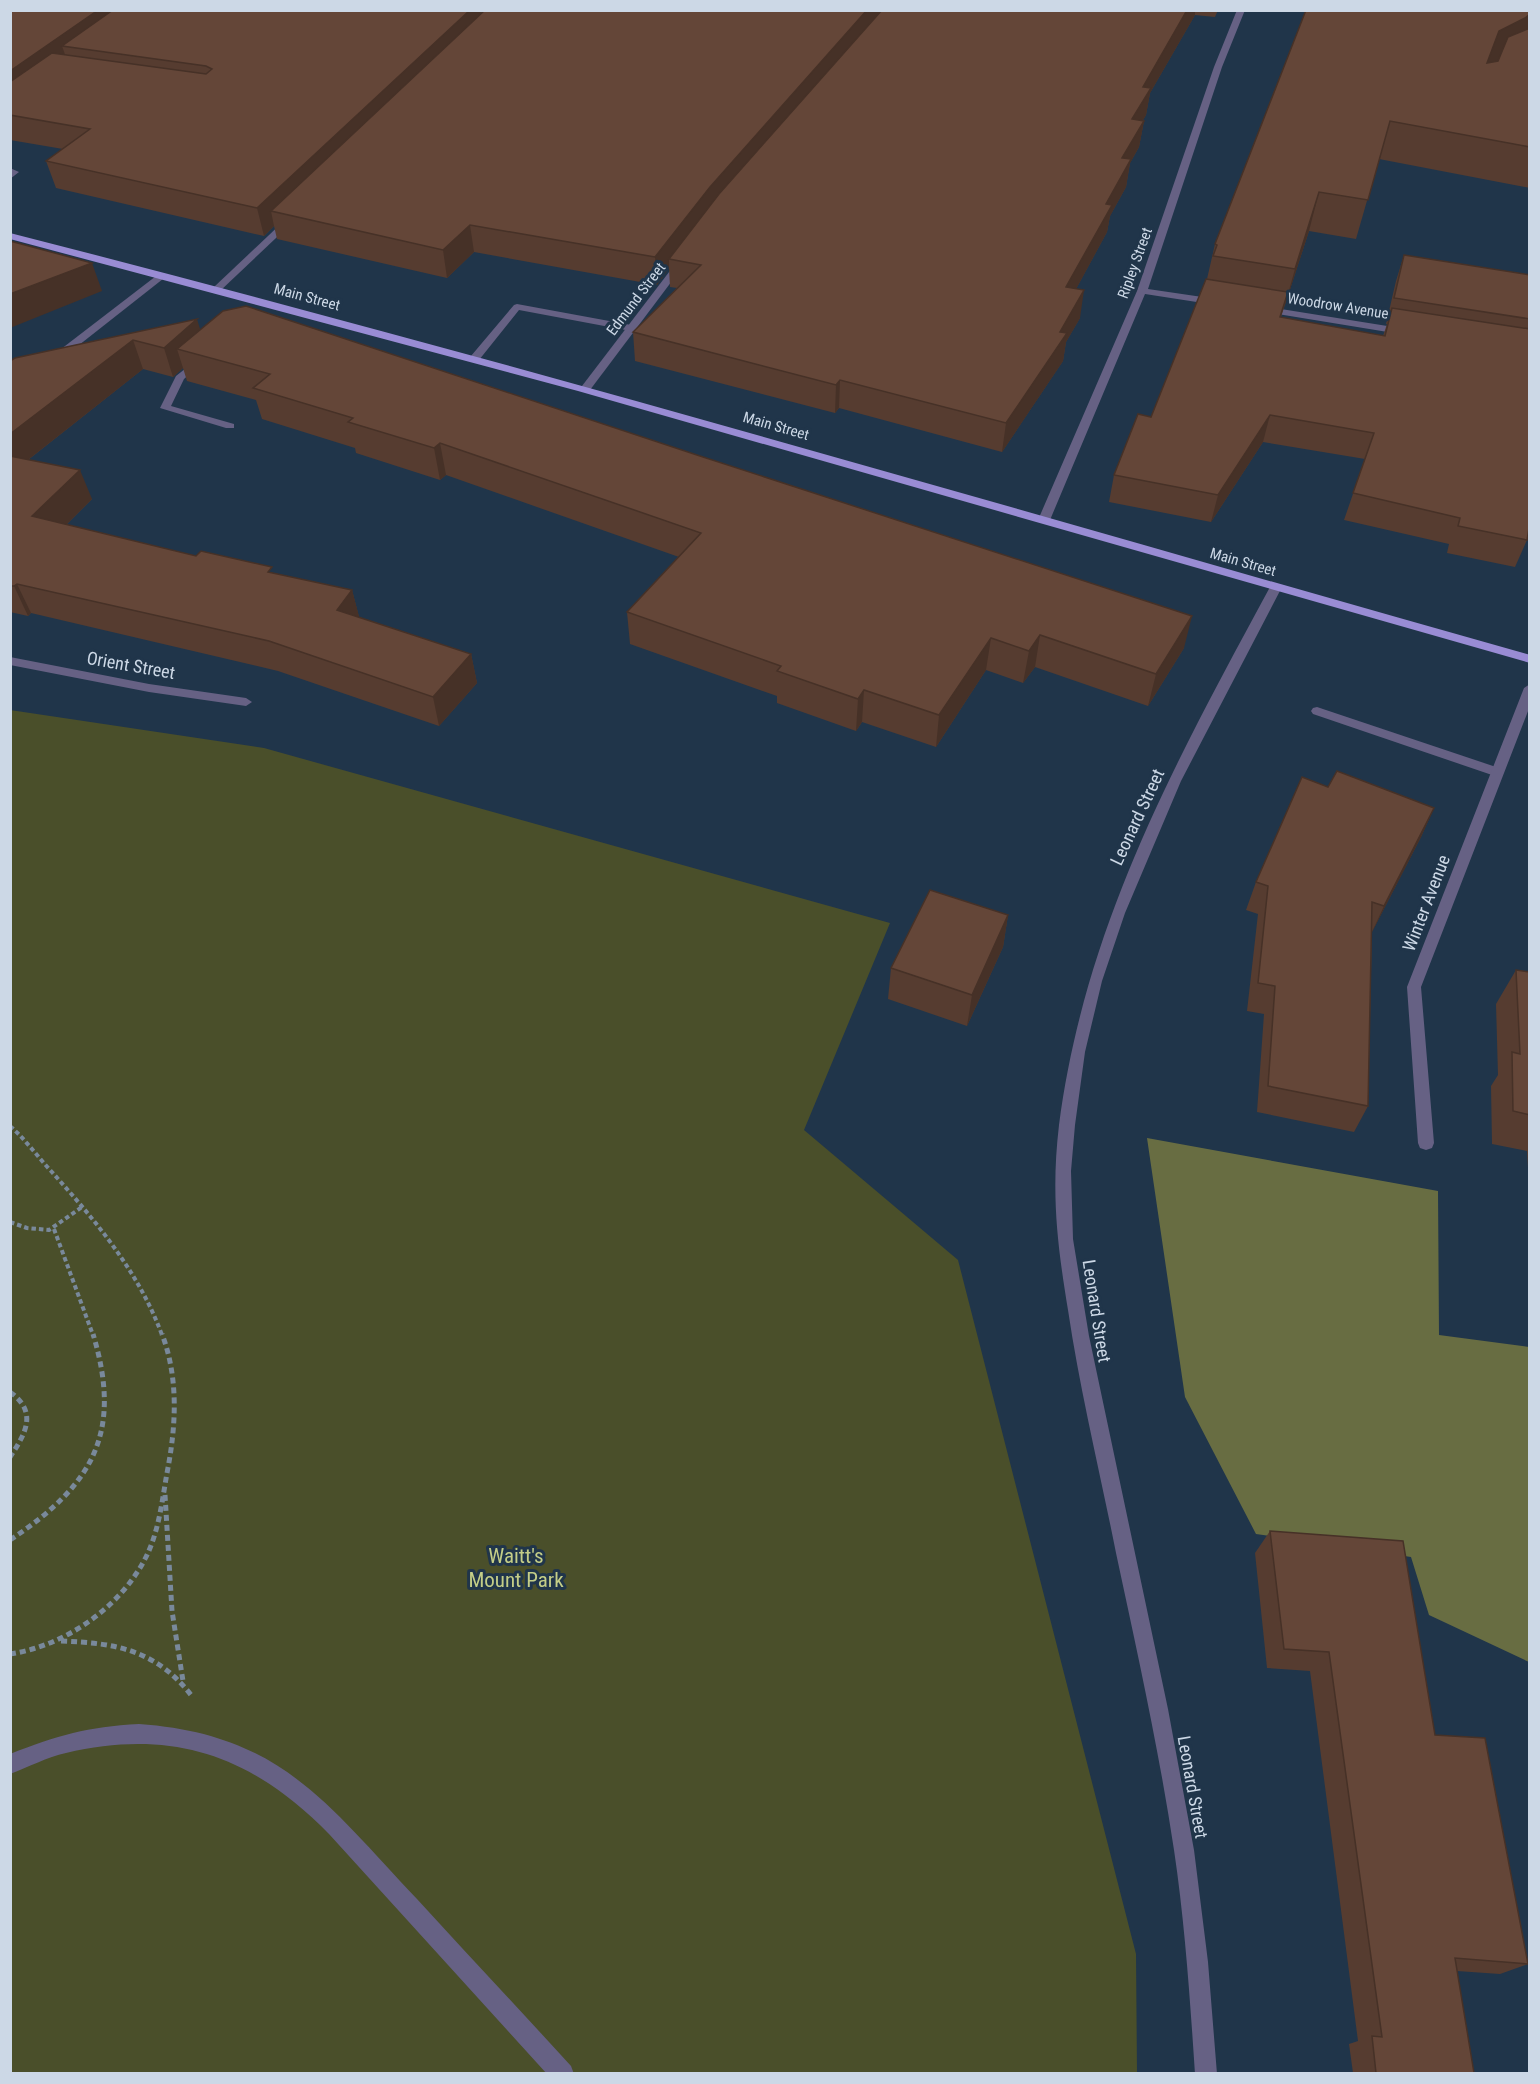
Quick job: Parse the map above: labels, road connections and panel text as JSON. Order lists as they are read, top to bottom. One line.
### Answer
{"streets":{"main road":["Main Street"],"street":["Ripley Street","Edmund Street","Woodrow Avenue","Orient Street","Leonard Street","Winter Avenue"]},"crossings":[["Ripley Street","Main Street"],["Main Street","Edmund Street"],["Main Street","Leonard Street"]],"parks":["Waitt's Mount Park"]}
